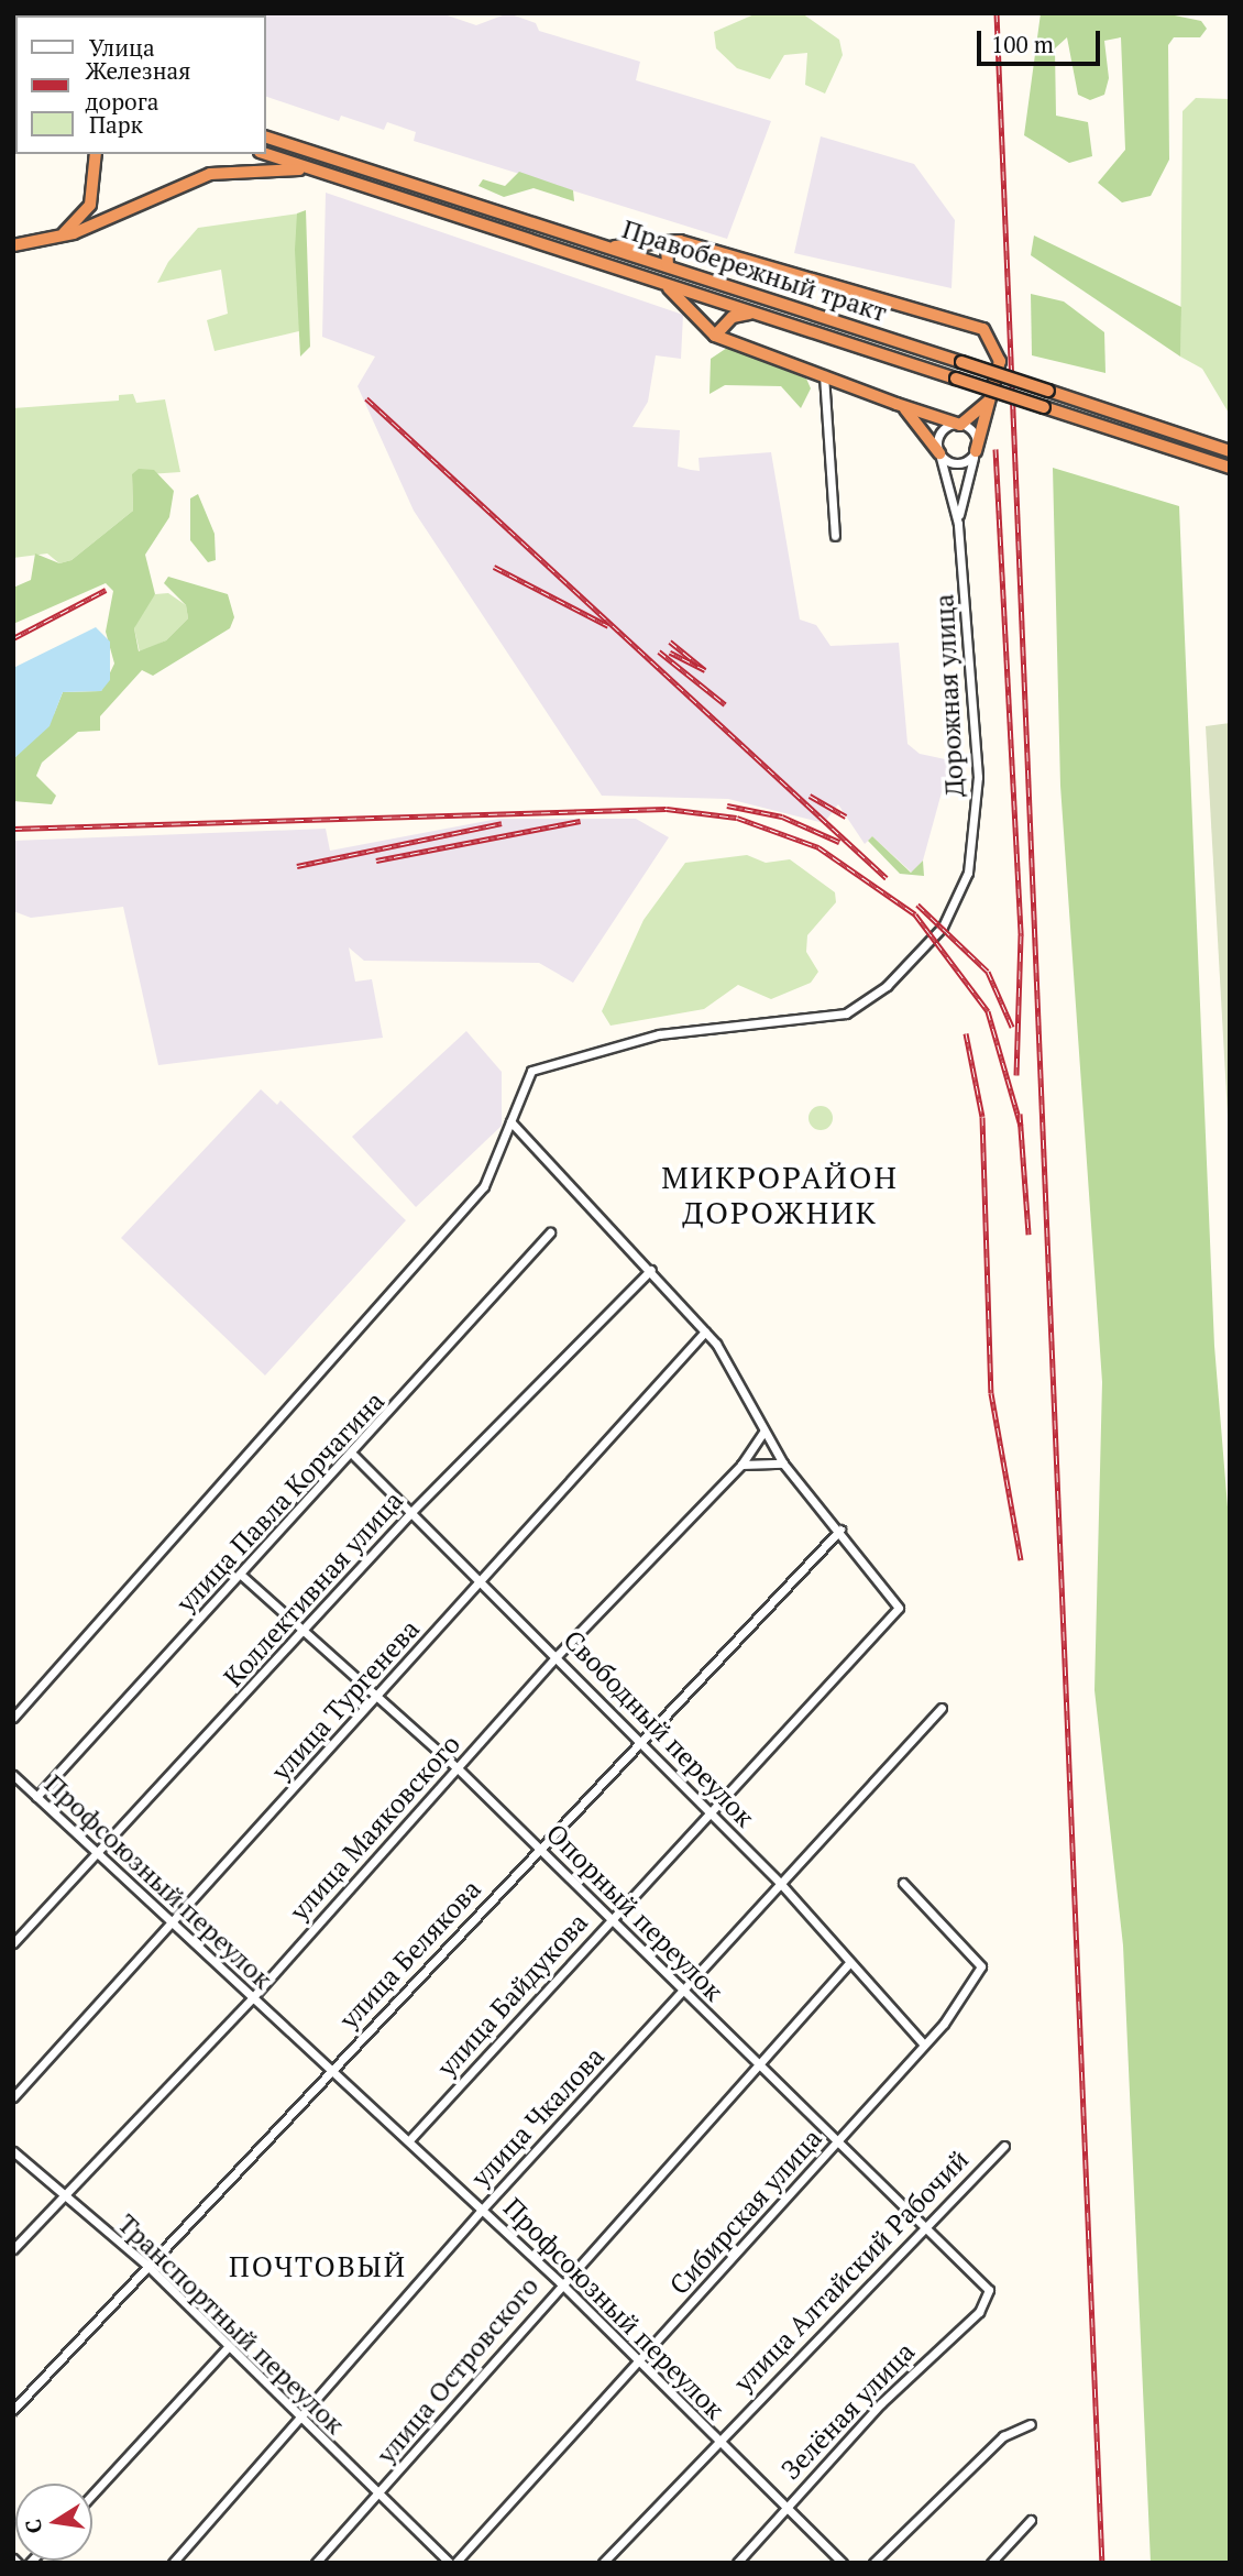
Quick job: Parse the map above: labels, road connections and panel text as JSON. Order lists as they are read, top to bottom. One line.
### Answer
{"streets":{"highway":["Правобережный тракт"],"street":["Дорожная улица","улица Павла Корчагина","Коллективная улица","улица Тургенева","Свободный переулок","улица Маяковского","Профсоюзный переулок","Опорный переулок","улица Белякова","улица Байдукова","улица Чкалова","Сибирская улица","улица Алтайский Рабочий","Транспортный переулок","улица Островского","Зелёная улица"]},"crossings":[["улица Павла Корчагина","Свободный переулок"],["улица Павла Корчагина","Профсоюзный переулок"],["улица Павла Корчагина","Опорный переулок"],["Коллективная улица","Свободный переулок"],["Коллективная улица","Профсоюзный переулок"],["Коллективная улица","Опорный переулок"],["улица Тургенева","Свободный переулок"],["улица Тургенева","Профсоюзный переулок"],["улица Тургенева","Опорный переулок"],["Свободный переулок","улица Маяковского"],["Свободный переулок","улица Белякова"],["Свободный переулок","улица Байдукова"],["Свободный переулок","улица Чкалова"],["Свободный переулок","Сибирская улица"],["Свободный переулок","улица Островского"],["улица Маяковского","Профсоюзный переулок"],["улица Маяковского","Опорный переулок"],["улица Маяковского","Транспортный переулок"],["Профсоюзный переулок","улица Белякова"],["Профсоюзный переулок","улица Байдукова"],["Профсоюзный переулок","улица Чкалова"],["Профсоюзный переулок","Сибирская улица"],["Профсоюзный переулок","улица Алтайский Рабочий"],["Профсоюзный переулок","улица Островского"],["Профсоюзный переулок","Зелёная улица"],["Опорный переулок","улица Белякова"],["Опорный переулок","улица Байдукова"],["Опорный переулок","улица Чкалова"],["Опорный переулок","Сибирская улица"],["Опорный переулок","улица Алтайский Рабочий"],["Опорный переулок","улица Островского"],["Опорный переулок","Зелёная улица"],["улица Белякова","улица Байдукова"],["улица Белякова","Транспортный переулок"],["улица Чкалова","Транспортный переулок"],["Сибирская улица","Транспортный переулок"],["Транспортный переулок","улица Островского"]],"districts":["МИКРОРАЙОН ДОРОЖНИК","ПОЧТОВЫЙ"],"legend":["Улица","Железная дорога","Парк"],"scale_bar":"100 m","north":"left"}
